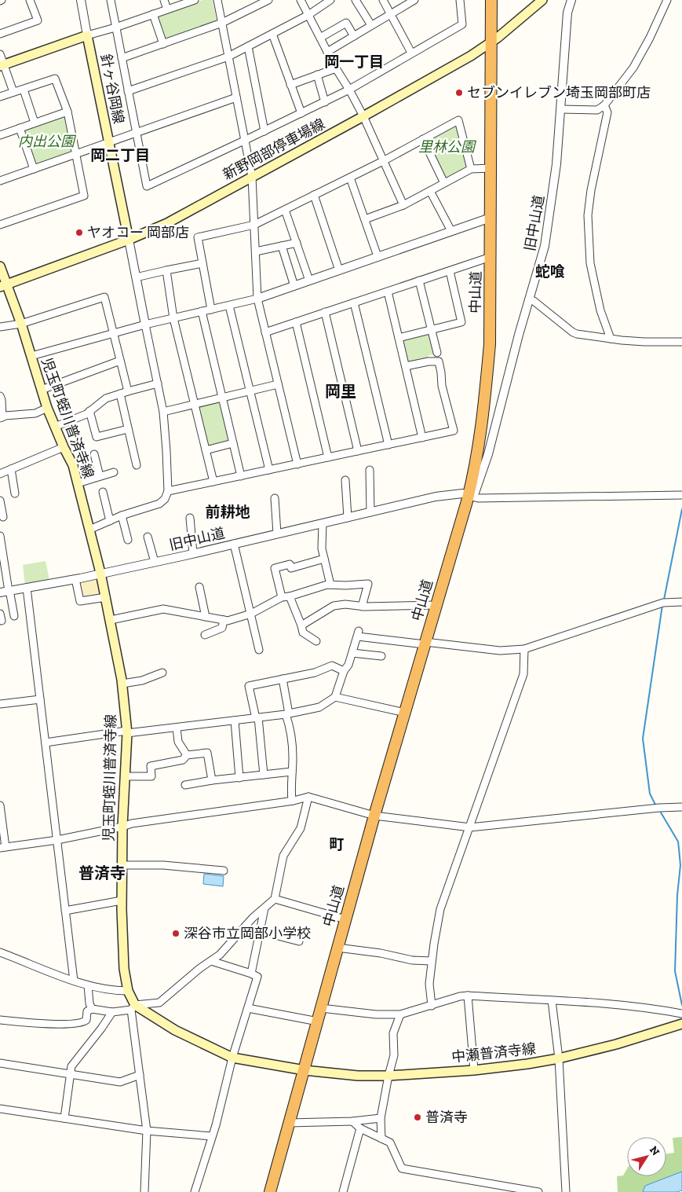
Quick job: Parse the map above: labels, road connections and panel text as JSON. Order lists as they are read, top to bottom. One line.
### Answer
{"streets":{"highway":["中山道"],"main road":["針ヶ谷岡線","新野岡部停車場線","児玉町蛭川普済寺線","中瀬普済寺線"],"street":["旧中山道"]},"crossings":[["針ヶ谷岡線","新野岡部停車場線"],["新野岡部停車場線","中山道"],["新野岡部停車場線","児玉町蛭川普済寺線"],["旧中山道","中山道"],["旧中山道","児玉町蛭川普済寺線"],["中山道","中瀬普済寺線"]],"districts":["岡一丁目","岡二丁目","蛇喰","岡里","前耕地","町","普済寺"],"parks":["内出公園","里林公園"],"places":["セブンイレブン埼玉岡部町店","ヤオコー 岡部店","深谷市立岡部小学校","普済寺"],"north":"top right"}
